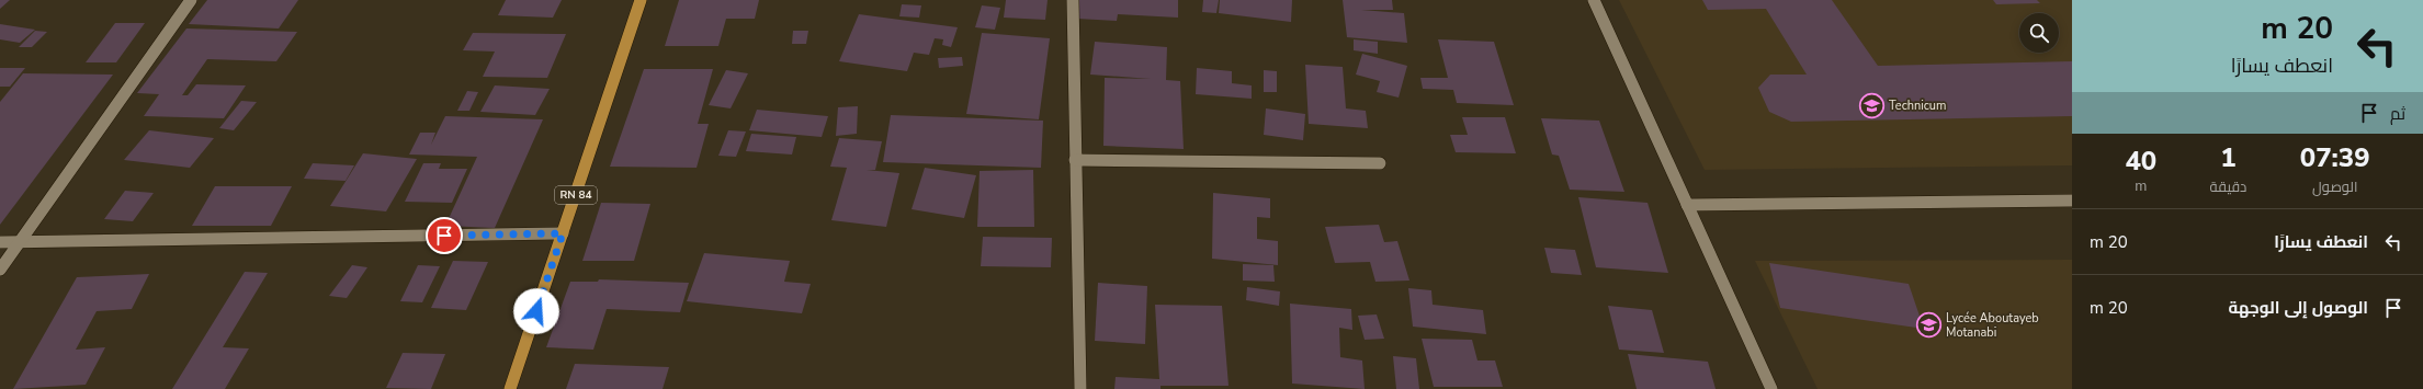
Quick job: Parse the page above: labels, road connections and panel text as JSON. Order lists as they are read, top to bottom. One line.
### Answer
{"streets":{"main road":["RN 84"]},"places":{"school or university":["Technicum","Lycée Aboutayeb Motanabi"]},"page":{"turn":["20 m","انعطف يسارًا"],"then":"ثم","eta":["07:39","الوصول","1","دقيقة","40","m"],"list":[{"name":"انعطف يسارًا","value":"20 m"},{"name":"الوصول إلى الوجهة","value":"20 m"}]}}
